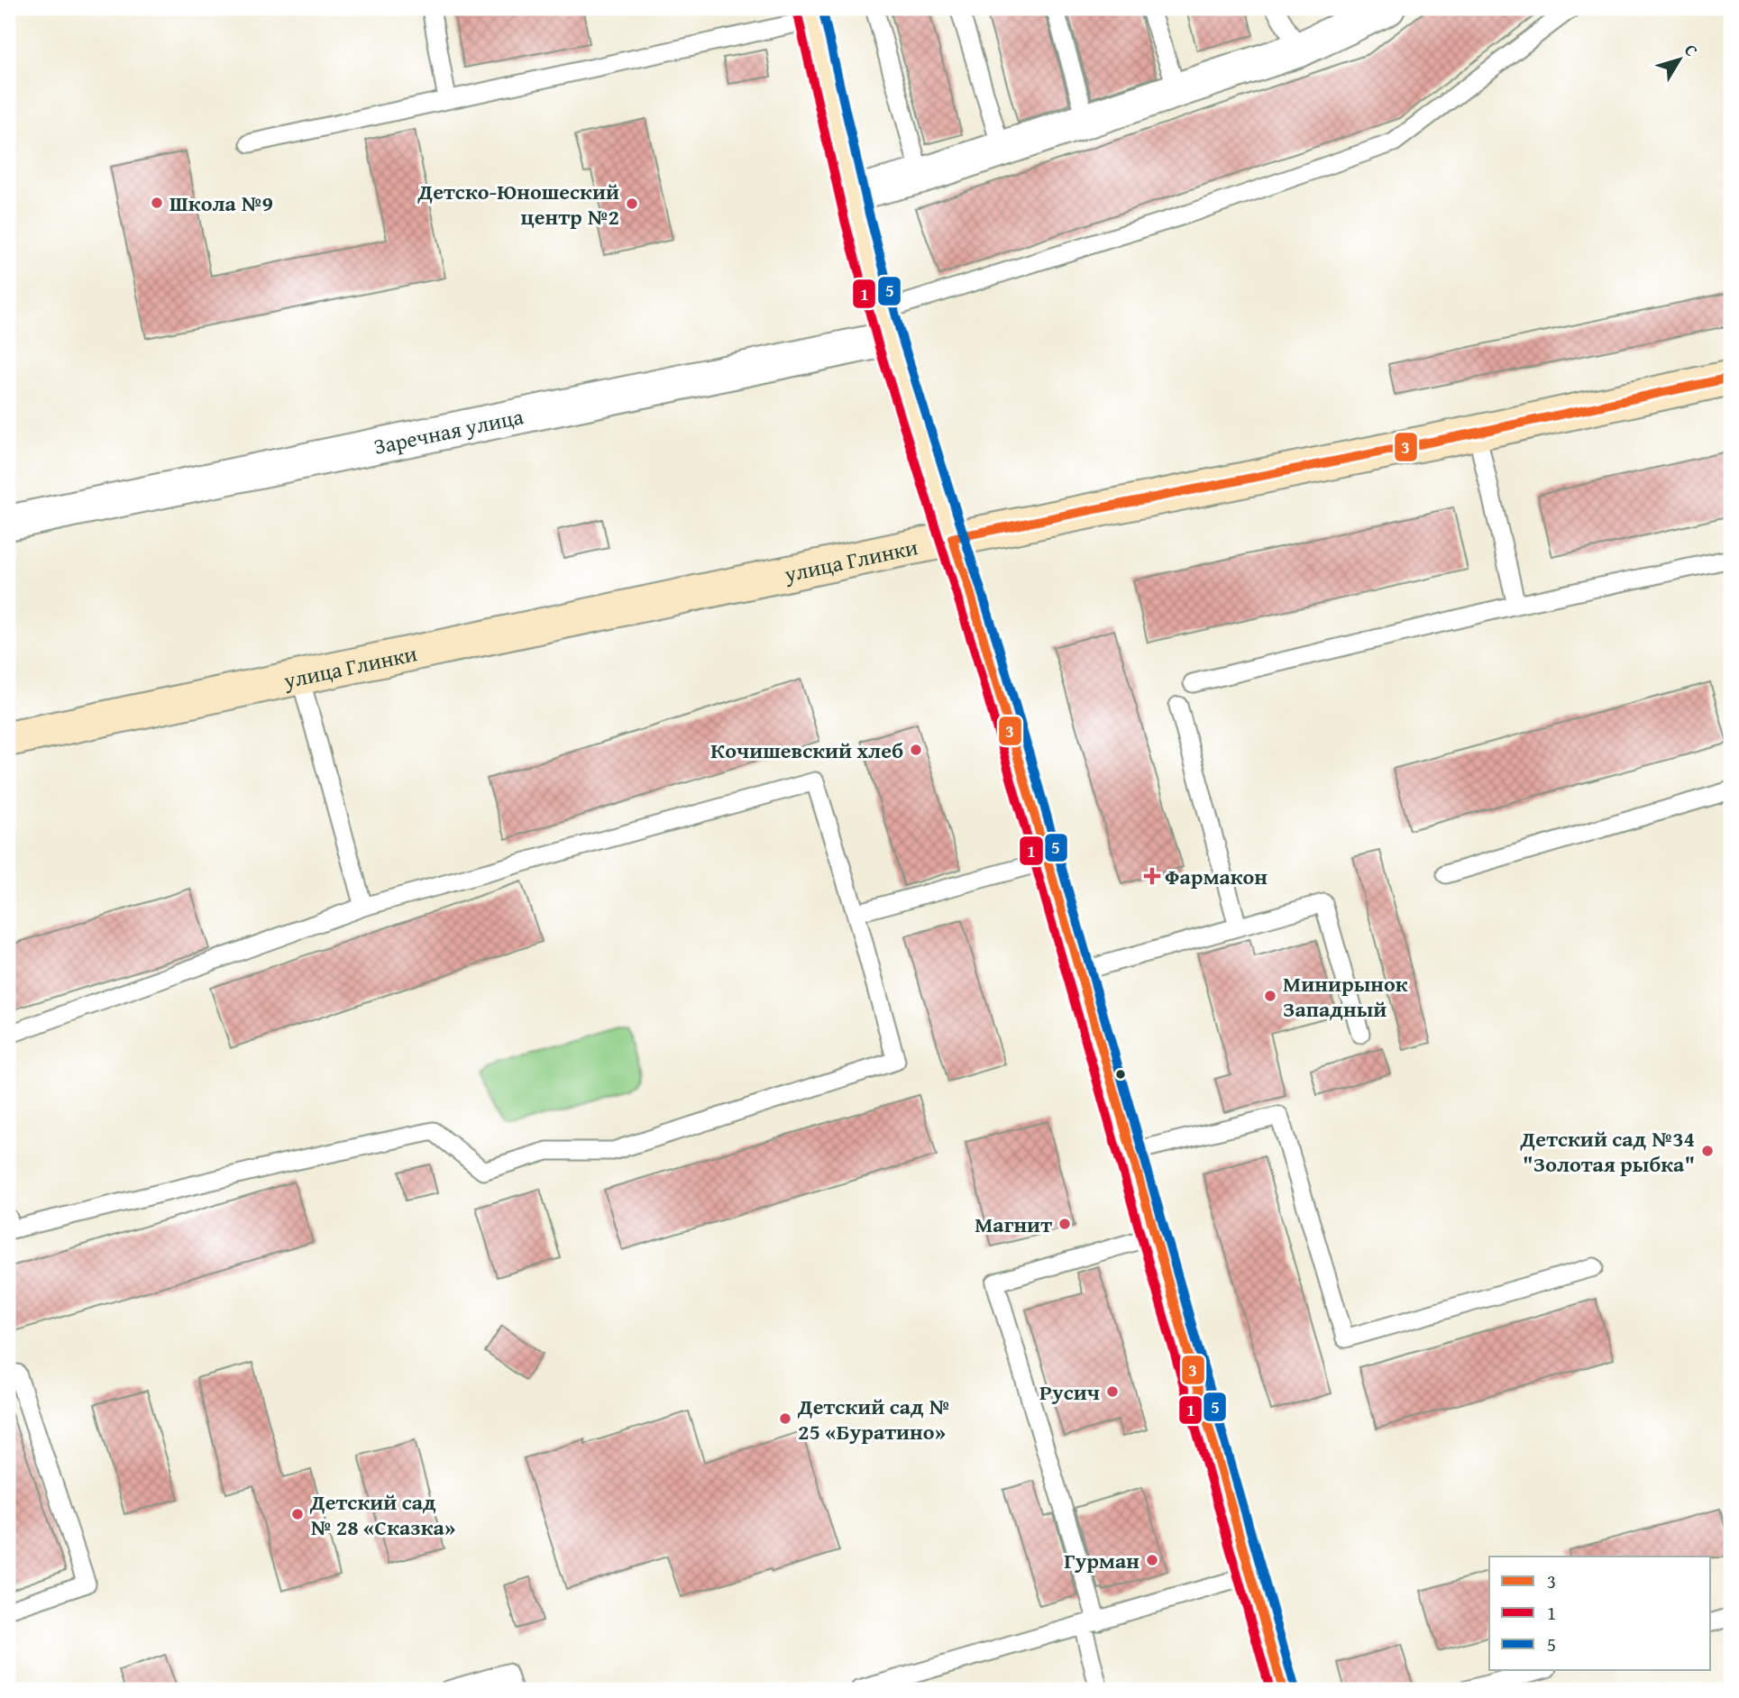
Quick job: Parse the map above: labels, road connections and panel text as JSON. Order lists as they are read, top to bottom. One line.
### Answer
{"streets":{"main road":["улица Глинки"],"street":["Заречная улица"]},"places":{"other":["Школа №9","Детско-Юношеский центр №2","Кочишевский хлеб","Минирынок Западный","Детский сад №34 \"Золотая рыбка\"","Магнит","Русич","Детский сад № 25 «Буратино»","Детский сад № 28 «Сказка»","Гурман"],"health":["Фармакон"]},"lines":["transit line 5","transit line 1","transit line 3"],"legend":["3","1","5"],"north":"top right"}
